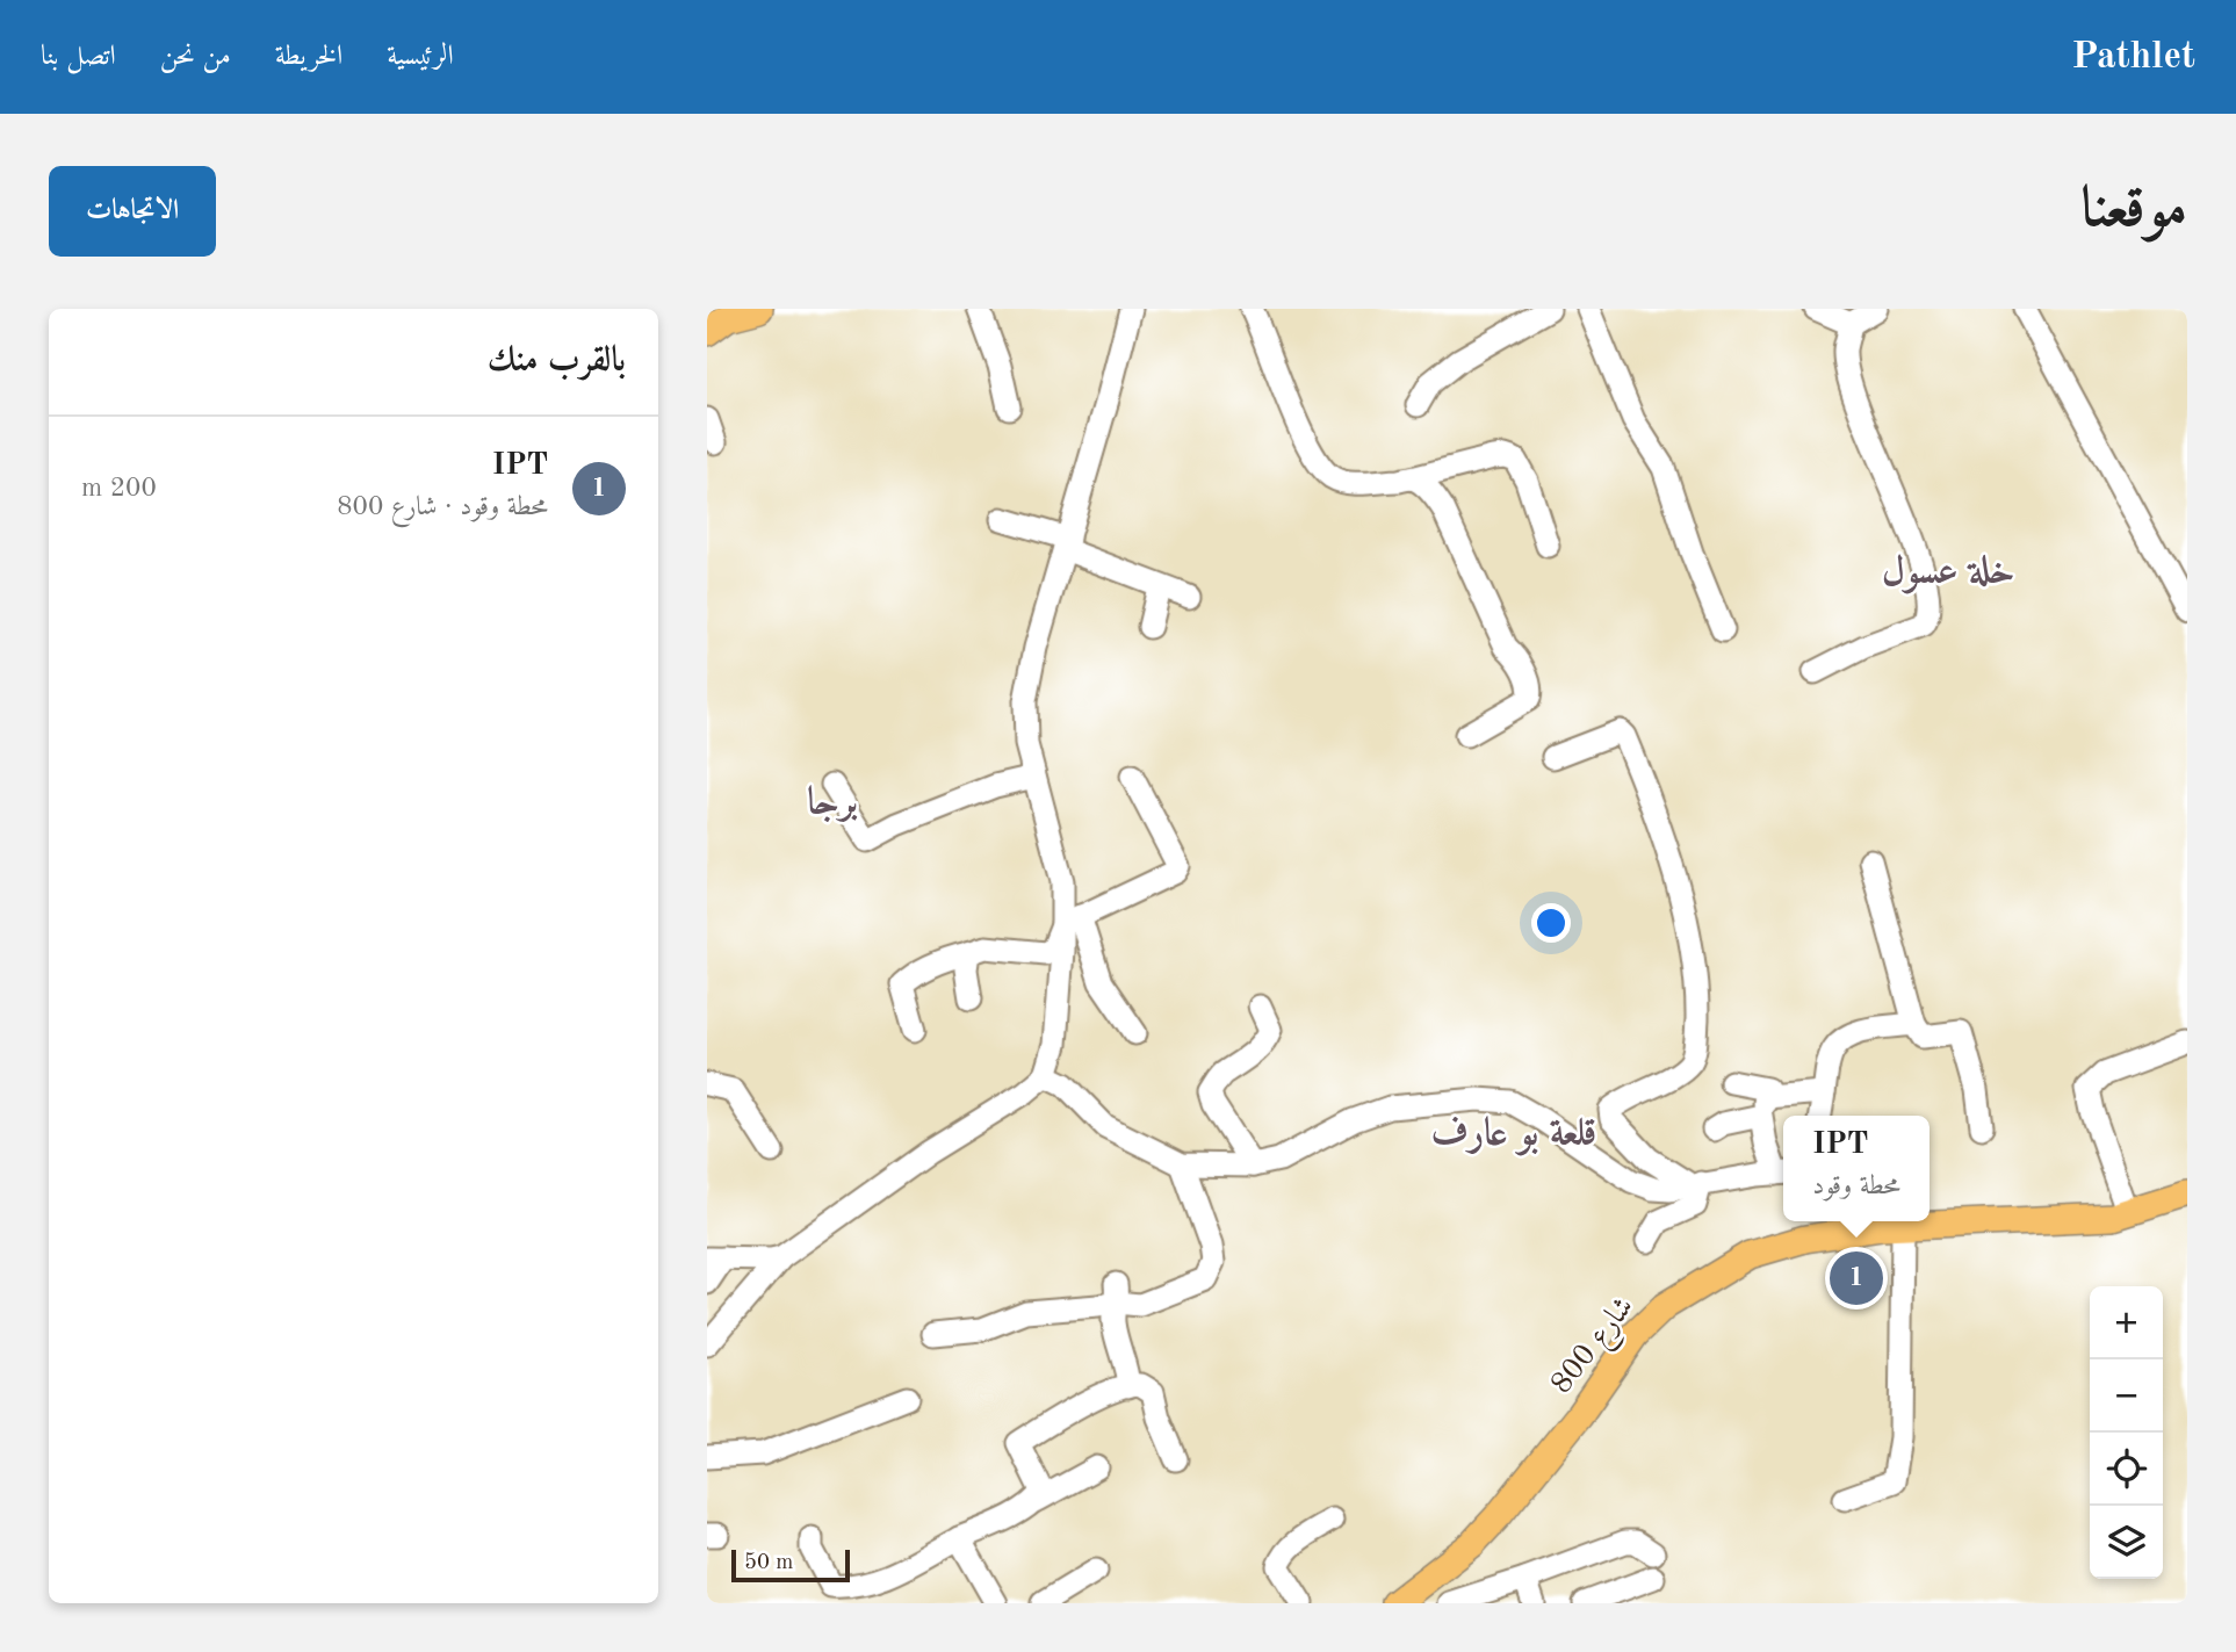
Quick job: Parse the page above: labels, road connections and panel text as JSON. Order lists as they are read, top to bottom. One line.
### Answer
{"streets":{"main road":["شارع 800"]},"districts":["خلة عسول","برجا","قلعة بو عارف"],"scale_bar":"50 m","page":{"header":"Pathlet","nav":["الرئيسية","الخريطة","من نحن","اتصل بنا"],"title":"موقعنا","buttons":"الاتجاهات","heading":"بالقرب منك","list":[{"mark":"1","name":"IPT","note":"محطة وقود · شارع 800","value":"200 m"}],"popup":["IPT","محطة وقود"],"pins":"1","map_buttons":["+","−"],"scale":"50 m"}}
